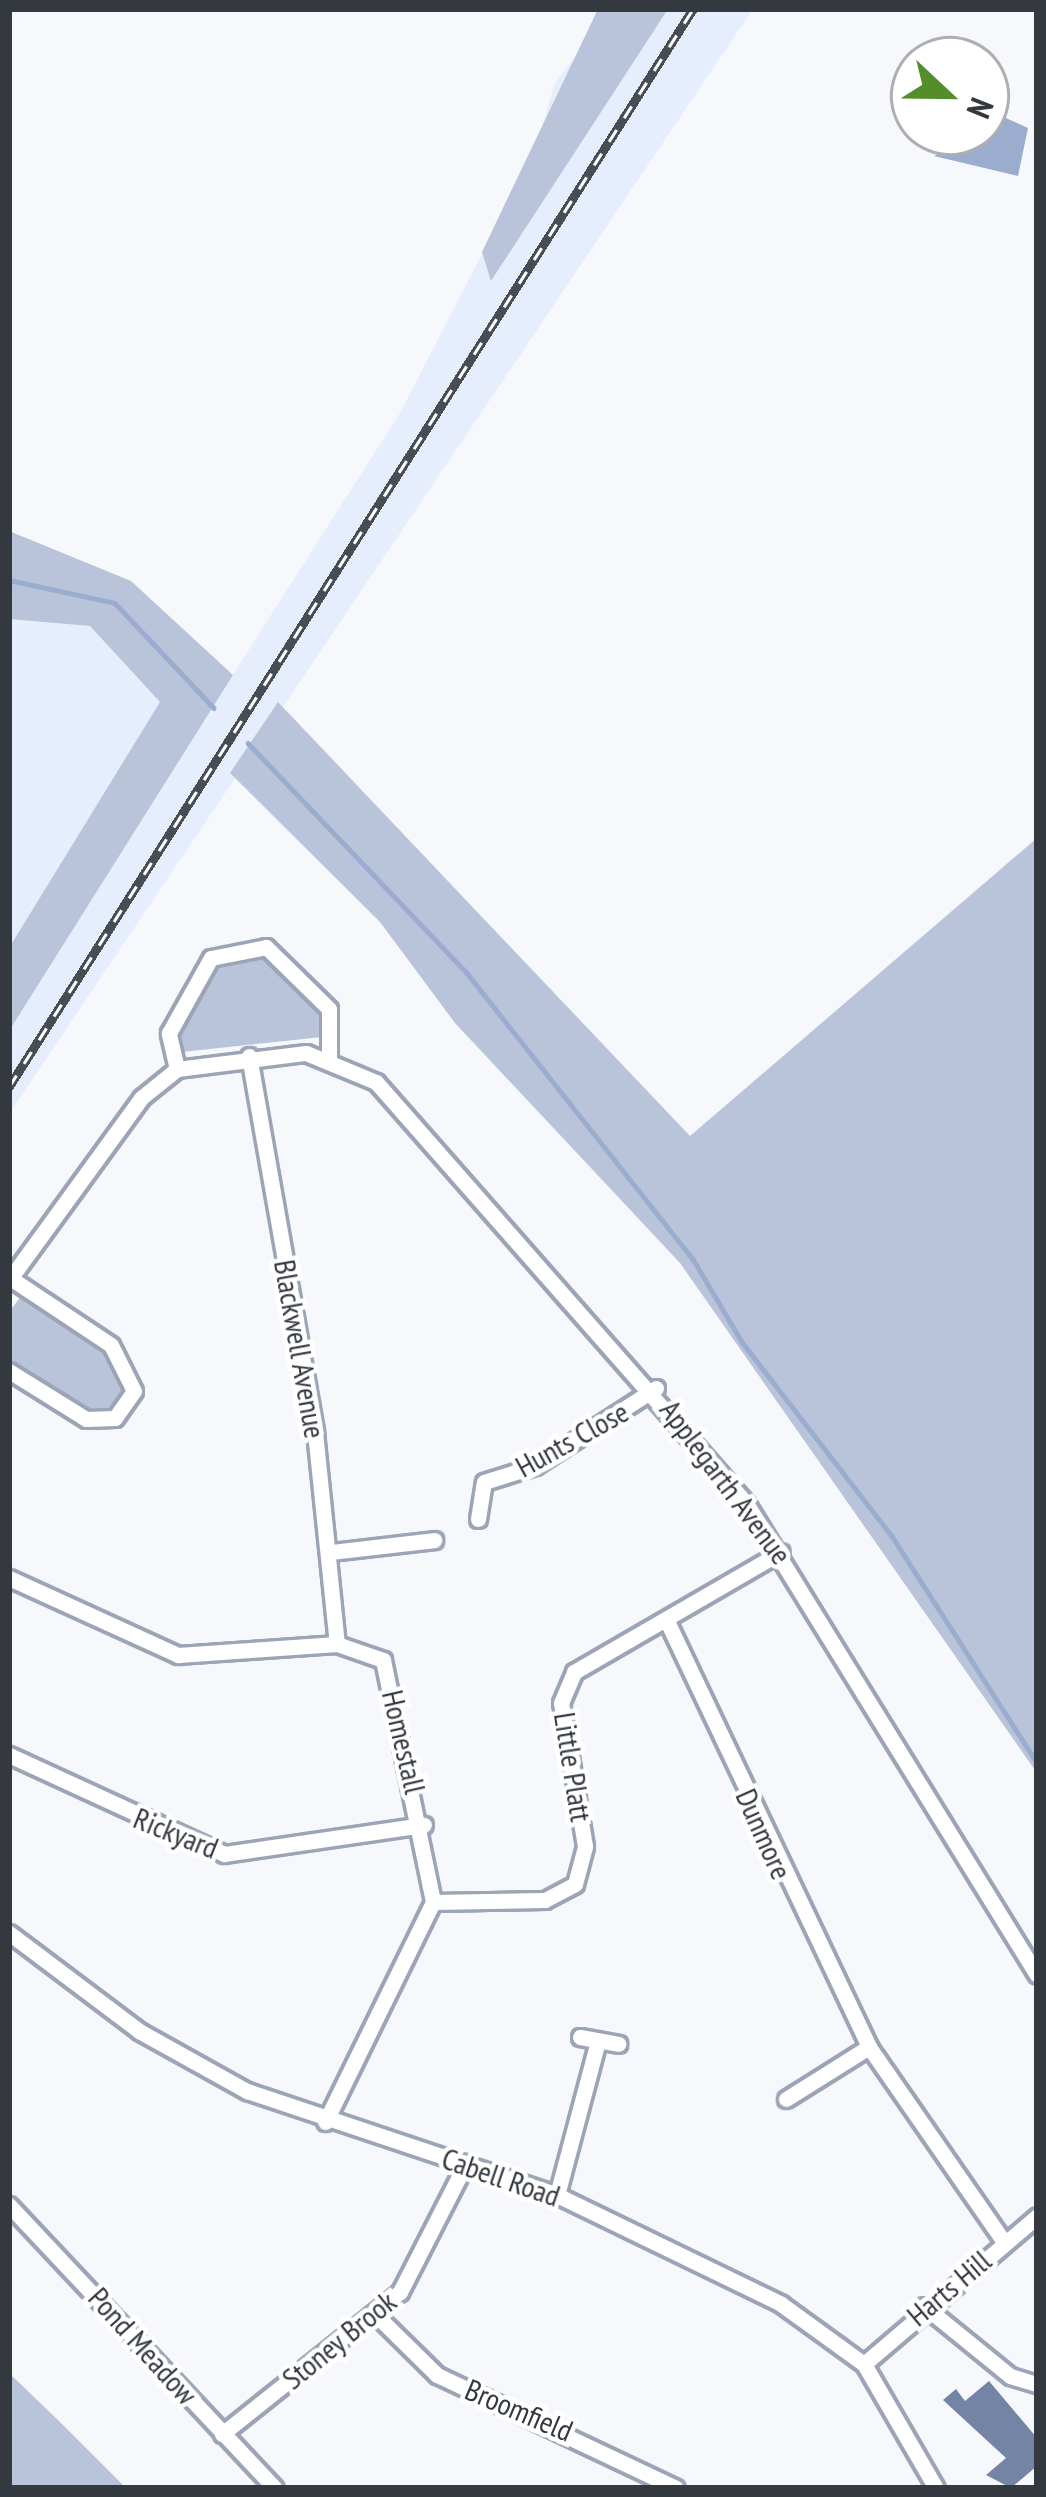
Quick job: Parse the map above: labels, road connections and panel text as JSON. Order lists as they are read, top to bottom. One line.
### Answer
{"streets":{"street":["Blackwell Avenue","Hunts Close","Applegarth Avenue","Homestall","Little Platt","Rickyard","Dunmore","Cabell Road","Harts Hill","Stoney Brook","Pond Meadow","Broomfield"]},"crossings":[["Blackwell Avenue","Applegarth Avenue"],["Blackwell Avenue","Homestall"],["Hunts Close","Applegarth Avenue"],["Applegarth Avenue","Little Platt"],["Homestall","Little Platt"],["Homestall","Rickyard"],["Little Platt","Dunmore"],["Dunmore","Harts Hill"],["Cabell Road","Harts Hill"],["Cabell Road","Stoney Brook"],["Stoney Brook","Pond Meadow"],["Stoney Brook","Broomfield"]],"north":"right"}
